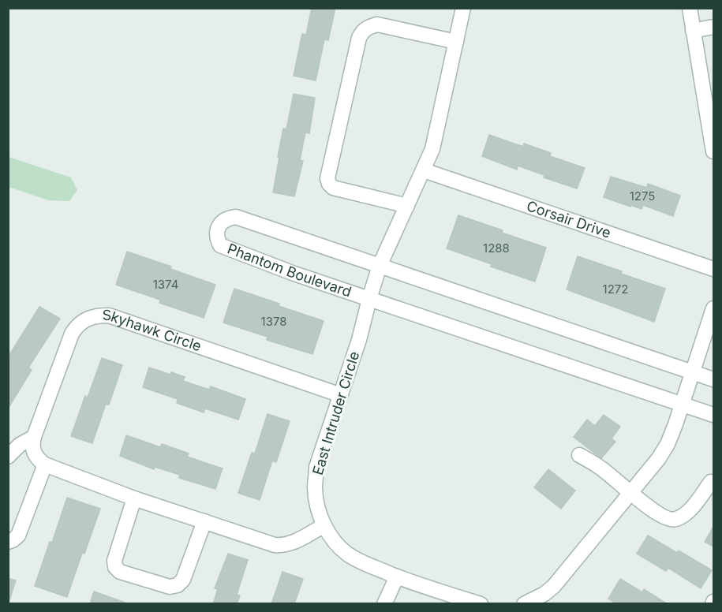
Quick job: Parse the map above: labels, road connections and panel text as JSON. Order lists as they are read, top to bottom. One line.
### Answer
{"streets":{"street":["Corsair Drive","Phantom Boulevard","Skyhawk Circle","East Intruder Circle"]},"crossings":[["Corsair Drive","East Intruder Circle"],["Phantom Boulevard","East Intruder Circle"],["Skyhawk Circle","East Intruder Circle"]],"house_numbers":["1275","1288","1374","1272","1378"]}
